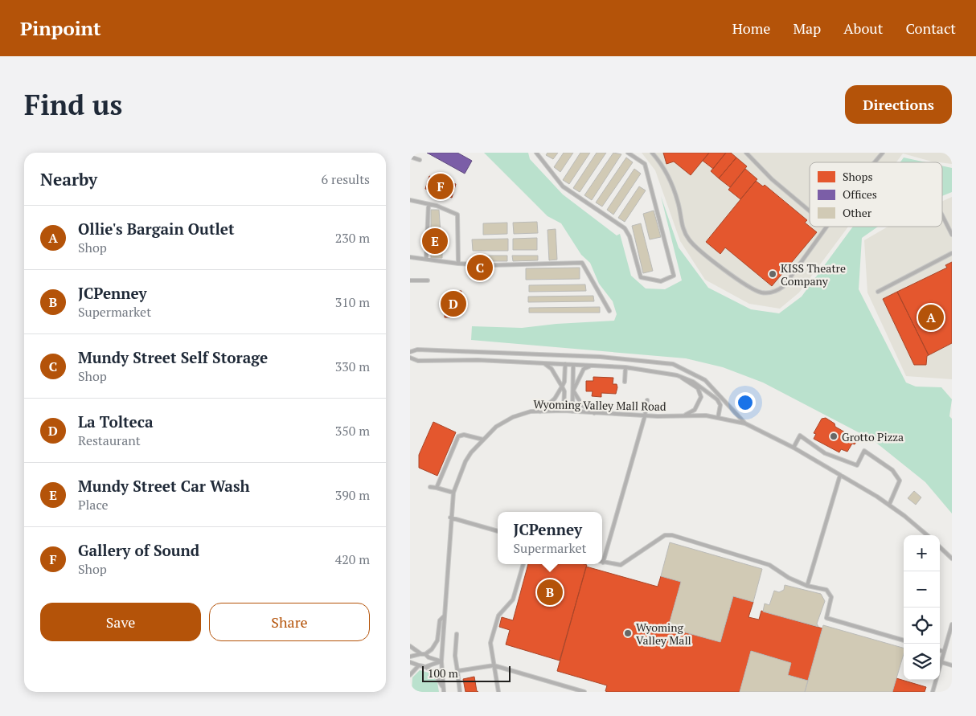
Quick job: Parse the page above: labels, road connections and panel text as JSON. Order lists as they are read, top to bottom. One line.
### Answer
{"streets":{"lane":["Wyoming Valley Mall Road"]},"places":["KISS Theatre Company","Grotto Pizza","Wyoming Valley Mall"],"legend":["Shops","Offices","Other"],"scale_bar":"100 m","page":{"header":"Pinpoint","nav":["Home","Map","About","Contact"],"buttons":["Directions",["Save","Share"]],"title":"Find us","heading":["Nearby","6 results"],"pins":["F","E","C","D","A","B"],"list":[{"mark":"A","name":"Ollie's Bargain Outlet","note":"Shop","value":"230 m"},{"mark":"B","name":"JCPenney","note":"Supermarket","value":"310 m"},{"mark":"C","name":"Mundy Street Self Storage","note":"Shop","value":"330 m"},{"mark":"D","name":"La Tolteca","note":"Restaurant","value":"350 m"},{"mark":"E","name":"Mundy Street Car Wash","note":"Place","value":"390 m"},{"mark":"F","name":"Gallery of Sound","note":"Shop","value":"420 m"}],"popup":["JCPenney","Supermarket"],"map_buttons":["+","−"],"scale":"100 m"}}
